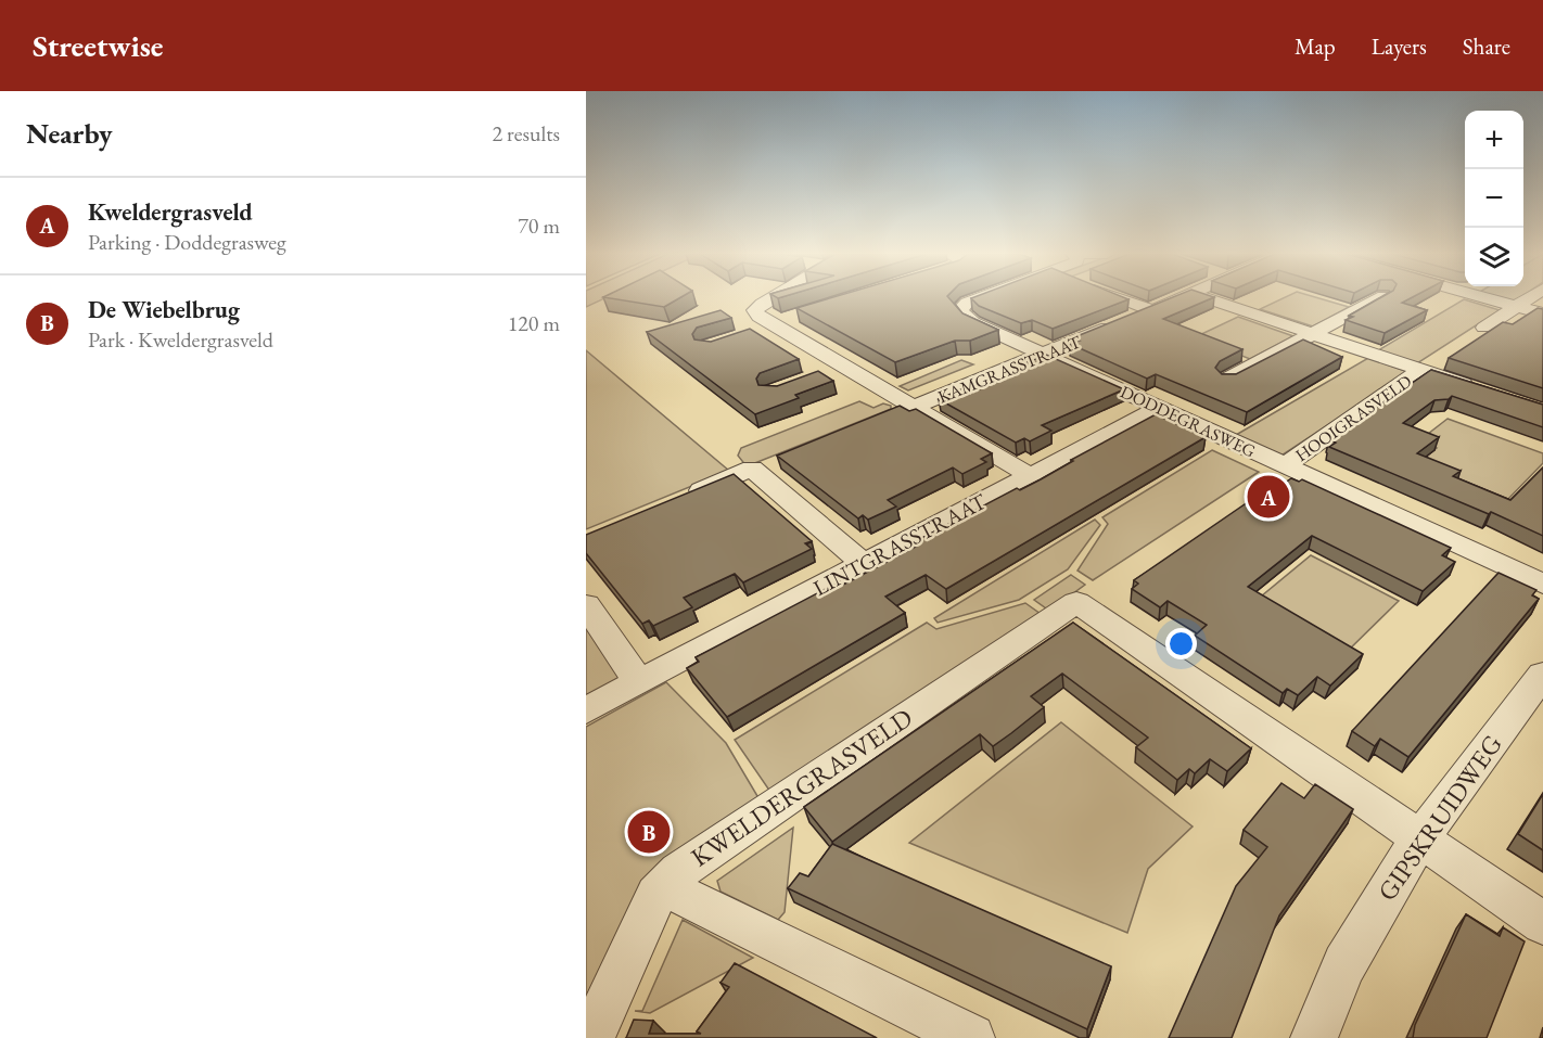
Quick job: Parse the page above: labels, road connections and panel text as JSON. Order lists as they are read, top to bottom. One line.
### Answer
{"streets":{"street":["KAMGRASSTRAAT","HOOIGRASVELD","DODDEGRASWEG","LINTGRASSTRAAT","KWELDERGRASVELD","GIPSKRUIDWEG"]},"crossings":[["KAMGRASSTRAAT","DODDEGRASWEG"],["HOOIGRASVELD","DODDEGRASWEG"],["DODDEGRASWEG","LINTGRASSTRAAT"],["KWELDERGRASVELD","GIPSKRUIDWEG"]],"page":{"header":"Streetwise","nav":["Map","Layers","Share"],"heading":["Nearby","2 results"],"map_buttons":["+","−"],"list":[{"mark":"A","name":"Kweldergrasveld","note":"Parking · Doddegrasweg","value":"70 m"},{"mark":"B","name":"De Wiebelbrug","note":"Park · Kweldergrasveld","value":"120 m"}],"pins":["A","B"]}}
